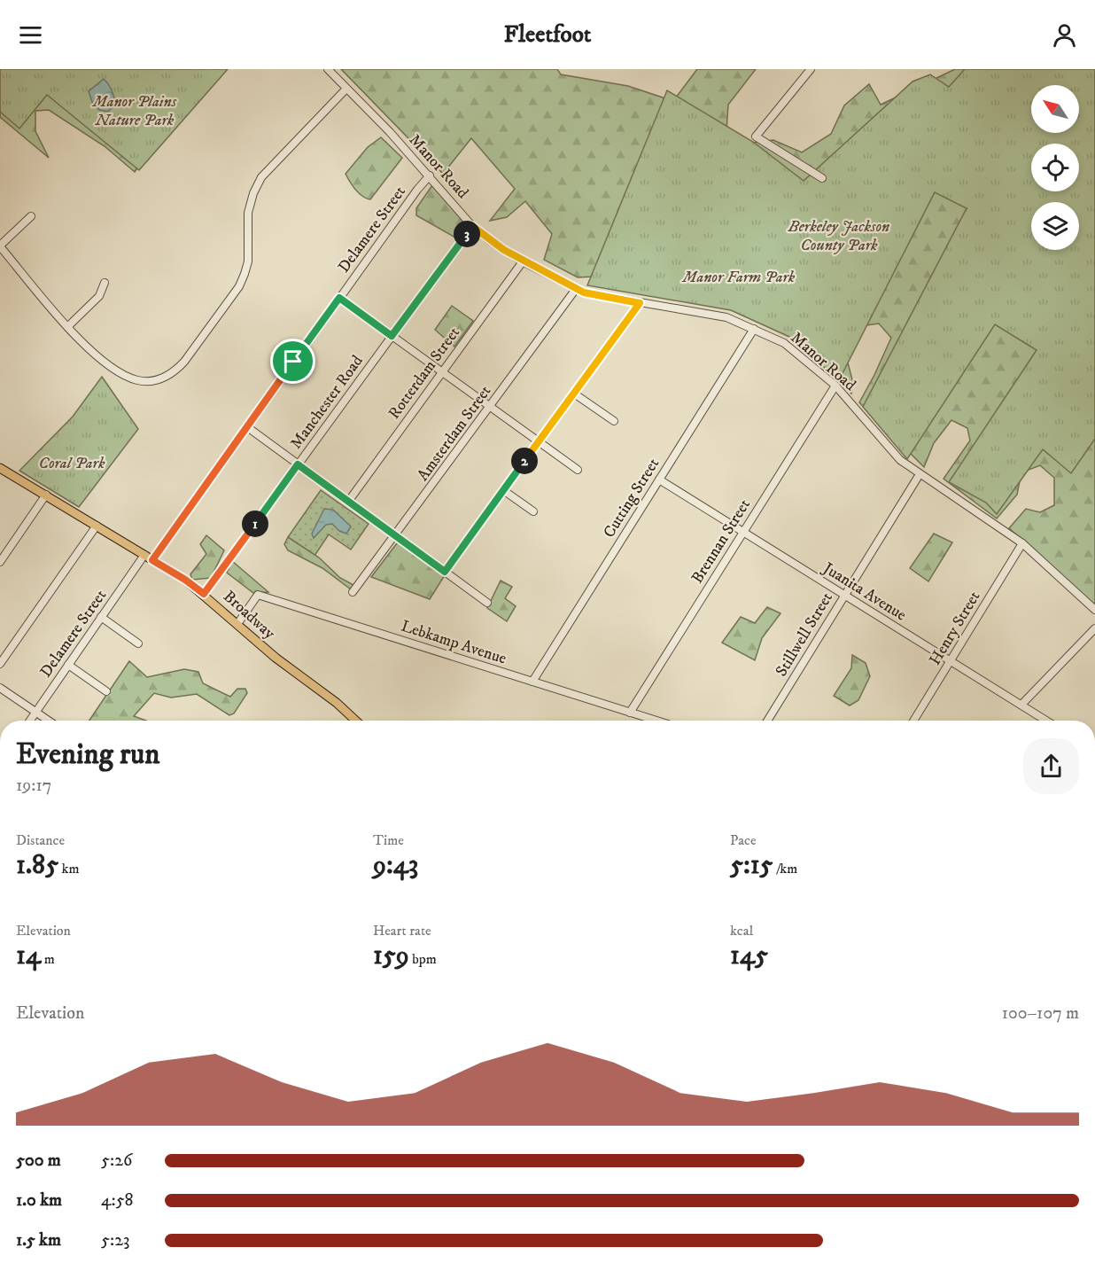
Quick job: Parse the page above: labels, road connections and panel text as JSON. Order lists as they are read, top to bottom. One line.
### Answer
{"streets":{"main road":["Broadway"],"street":["Manor Road","Delamere Street","Rotterdam Street","Manchester Road","Amsterdam Street","Cutting Street","Brennan Street","Juanita Avenue","Henry Street","Stillwell Street","Lebkamp Avenue"]},"crossings":[["Manor Road","Delamere Street"],["Manor Road","Rotterdam Street"],["Manor Road","Manchester Road"],["Manor Road","Amsterdam Street"],["Manor Road","Cutting Street"],["Manor Road","Brennan Street"],["Manor Road","Henry Street"],["Manor Road","Stillwell Street"],["Delamere Street","Broadway"],["Manchester Road","Broadway"],["Cutting Street","Juanita Avenue"],["Cutting Street","Lebkamp Avenue"],["Brennan Street","Juanita Avenue"],["Brennan Street","Lebkamp Avenue"],["Juanita Avenue","Henry Street"],["Juanita Avenue","Stillwell Street"],["Broadway","Lebkamp Avenue"]],"parks":["Manor Plains Nature Park","Berkeley Jackson County Park","Manor Farm Park","Coral Park"],"north":"top left","page":{"header":"Fleetfoot","pins":["3","2","1"],"heading":["Evening run","19:17"],"stats":[["Distance","1.85 km"],["Time","9:43"],["Pace","5:15 /km"],["Elevation","14 m"],["Heart rate","159 bpm"],["kcal","145"]],"chart":["Elevation","100–107 m"],"list":[{"name":"500 m","note":"5:26"},{"name":"1.0 km","note":"4:58"},{"name":"1.5 km","note":"5:23"}]}}
